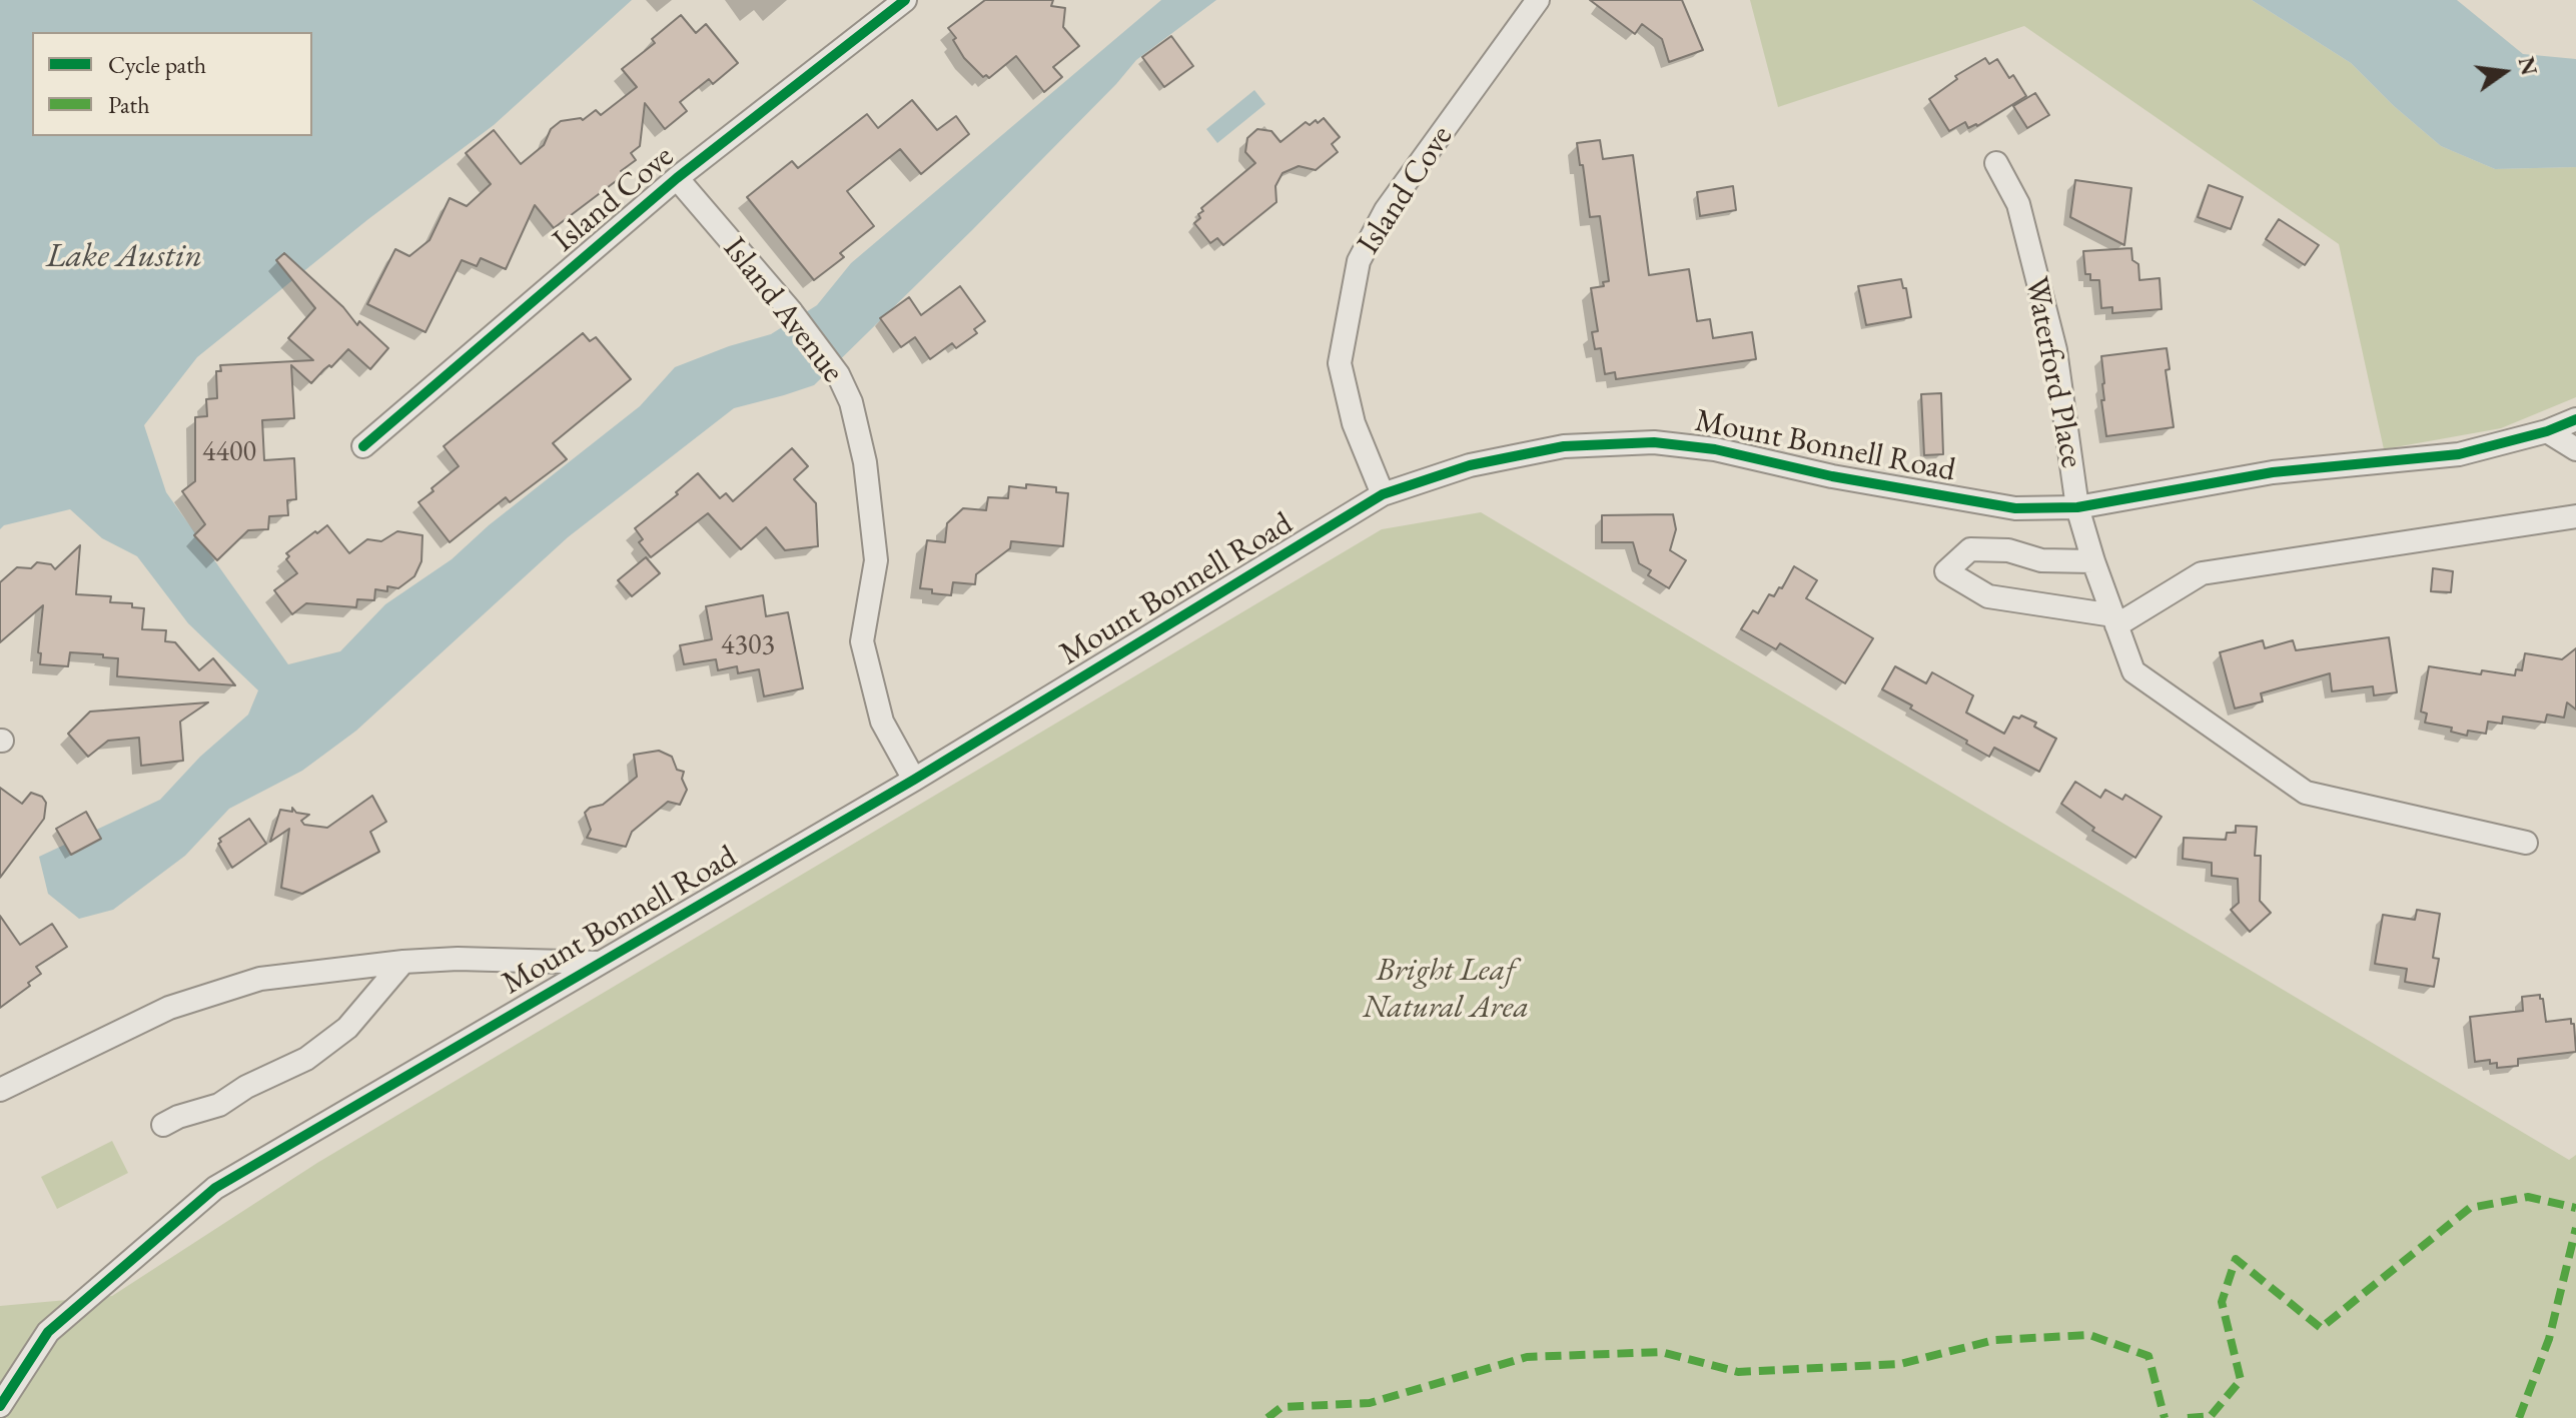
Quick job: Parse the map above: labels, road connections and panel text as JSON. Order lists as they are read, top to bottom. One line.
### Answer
{"streets":{"street":["Island Cove","Island Avenue","Waterford Place","Mount Bonnell Road"]},"crossings":[["Island Cove","Island Avenue"],["Island Cove","Mount Bonnell Road"],["Island Avenue","Mount Bonnell Road"],["Waterford Place","Mount Bonnell Road"]],"water":["Lake Austin"],"parks":["Bright Leaf Natural Area"],"house_numbers":["4400","4303"],"legend":["Cycle path","Path"],"north":"right"}
